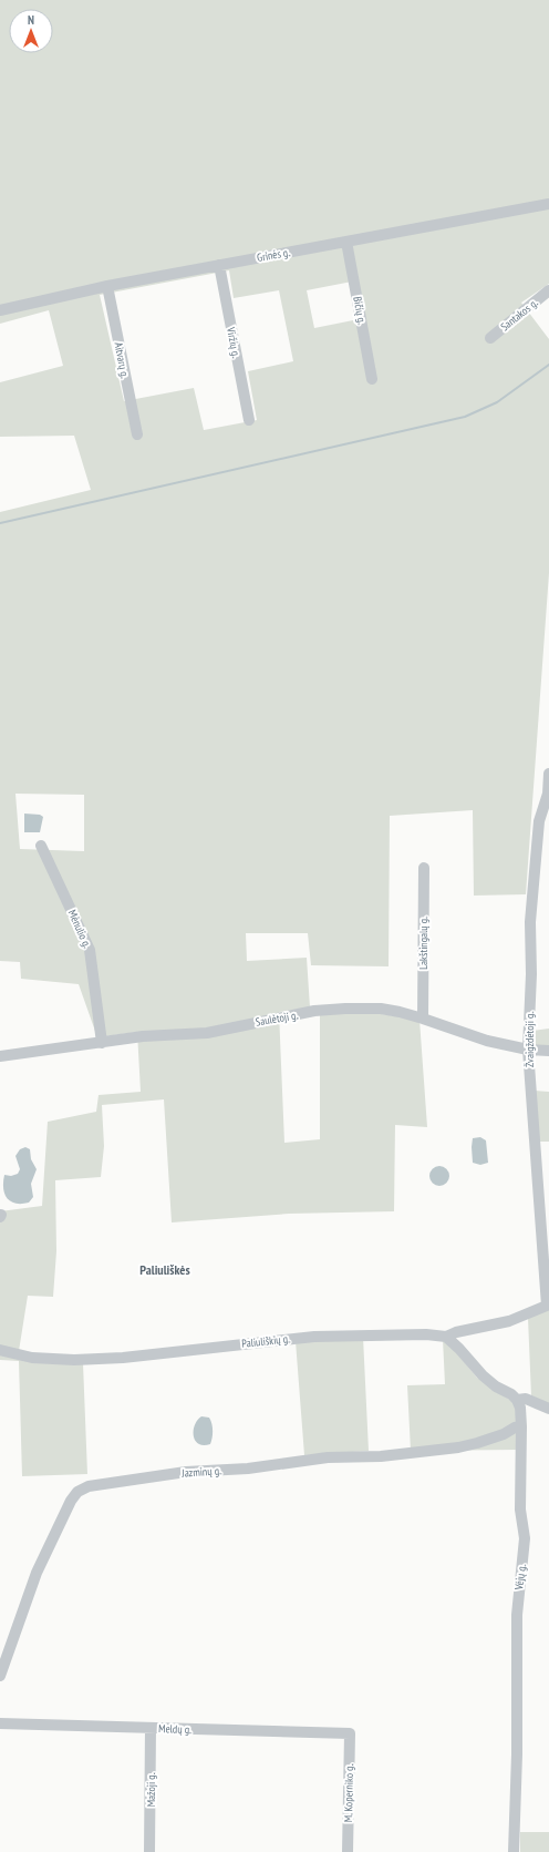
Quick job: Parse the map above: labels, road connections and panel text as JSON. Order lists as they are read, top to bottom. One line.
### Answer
{"streets":{"street":["Grinės g.","Bičių g.","Santakos g.","Viržių g.","Aitvarų g.","Mėnulio g.","Lakštingalų g.","Saulėtoji g.","Žvaigždėtoji g.","Paliuliškių g.","Jazminų g.","Vėjų g.","Meldų g.","Mažoji g.","M. Koperniko g."]},"crossings":[["Grinės g.","Bičių g."],["Grinės g.","Viržių g."],["Grinės g.","Aitvarų g."],["Mėnulio g.","Saulėtoji g."],["Lakštingalų g.","Saulėtoji g."],["Saulėtoji g.","Žvaigždėtoji g."],["Žvaigždėtoji g.","Paliuliškių g."],["Jazminų g.","Vėjų g."],["Meldų g.","Mažoji g."],["Meldų g.","M. Koperniko g."]],"districts":["Paliuliškės"],"north":"top"}
